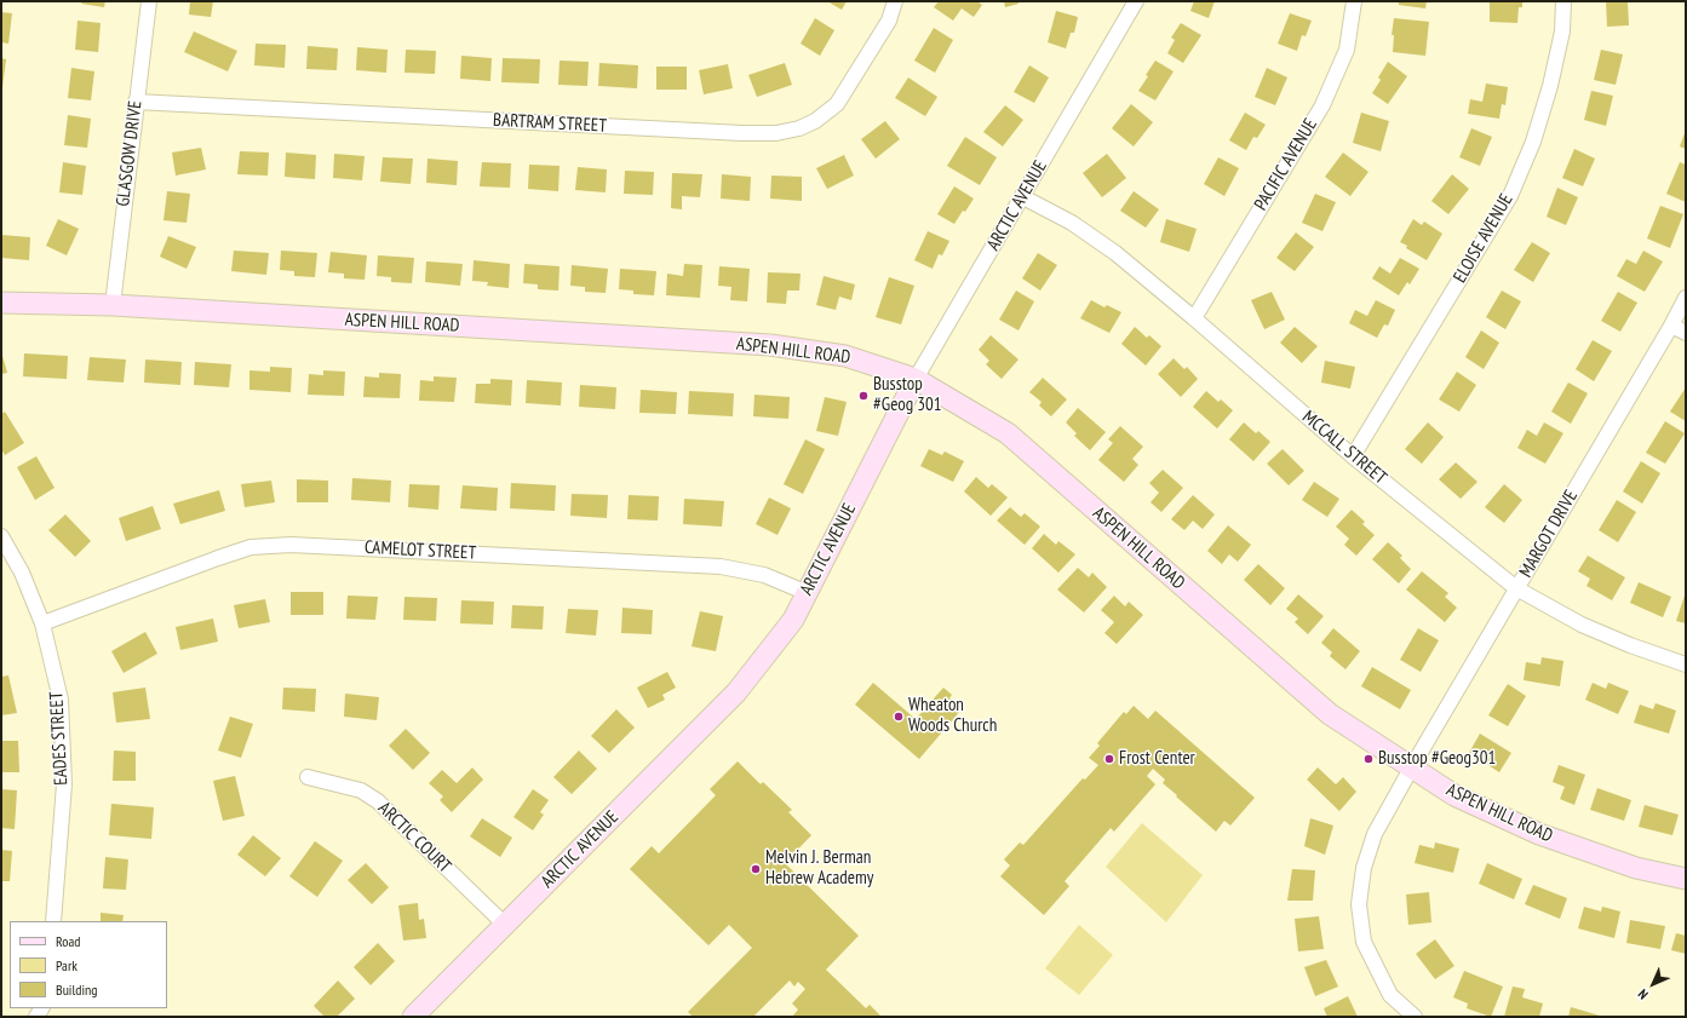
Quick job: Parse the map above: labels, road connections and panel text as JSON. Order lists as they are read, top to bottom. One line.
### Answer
{"streets":{"street":["BARTRAM STREET","GLASGOW DRIVE","PACIFIC AVENUE","ARCTIC AVENUE","ELOISE AVENUE","ASPEN HILL ROAD","MCCALL STREET","MARGOT DRIVE","CAMELOT STREET","EADES STREET","ARCTIC COURT"]},"crossings":[["BARTRAM STREET","GLASGOW DRIVE"],["GLASGOW DRIVE","ASPEN HILL ROAD"],["PACIFIC AVENUE","MCCALL STREET"],["ARCTIC AVENUE","ASPEN HILL ROAD"],["ARCTIC AVENUE","MCCALL STREET"],["ARCTIC AVENUE","CAMELOT STREET"],["ARCTIC AVENUE","ARCTIC COURT"],["ELOISE AVENUE","MCCALL STREET"],["ASPEN HILL ROAD","MARGOT DRIVE"],["MCCALL STREET","MARGOT DRIVE"],["CAMELOT STREET","EADES STREET"]],"places":["Busstop #Geog 301","Wheaton Woods Church","Frost Center","Busstop #Geog301","Melvin J. Berman Hebrew Academy"],"legend":["Road","Park","Building"],"north":"bottom left"}
